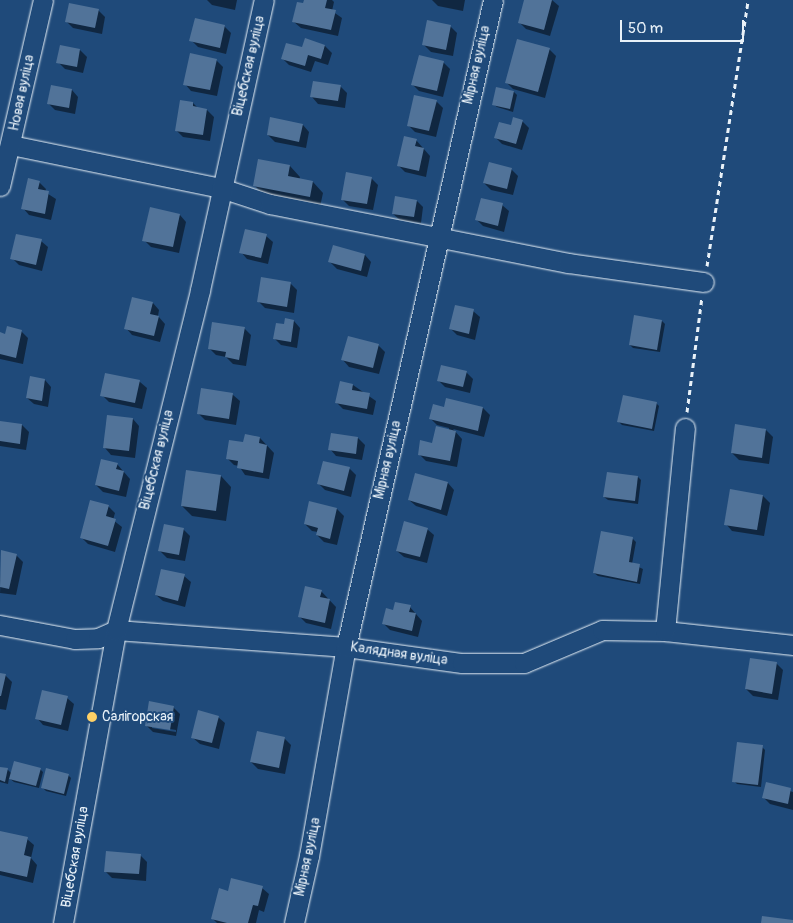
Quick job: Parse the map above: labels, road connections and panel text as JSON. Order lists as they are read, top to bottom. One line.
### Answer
{"streets":{"street":["Мірная вуліца","Віцебская вуліца","Новая вуліца","Калядная вуліца"]},"crossings":[["Мірная вуліца","Калядная вуліца"],["Віцебская вуліца","Калядная вуліца"]],"places":["Салігорская"],"scale_bar":"50 m"}
